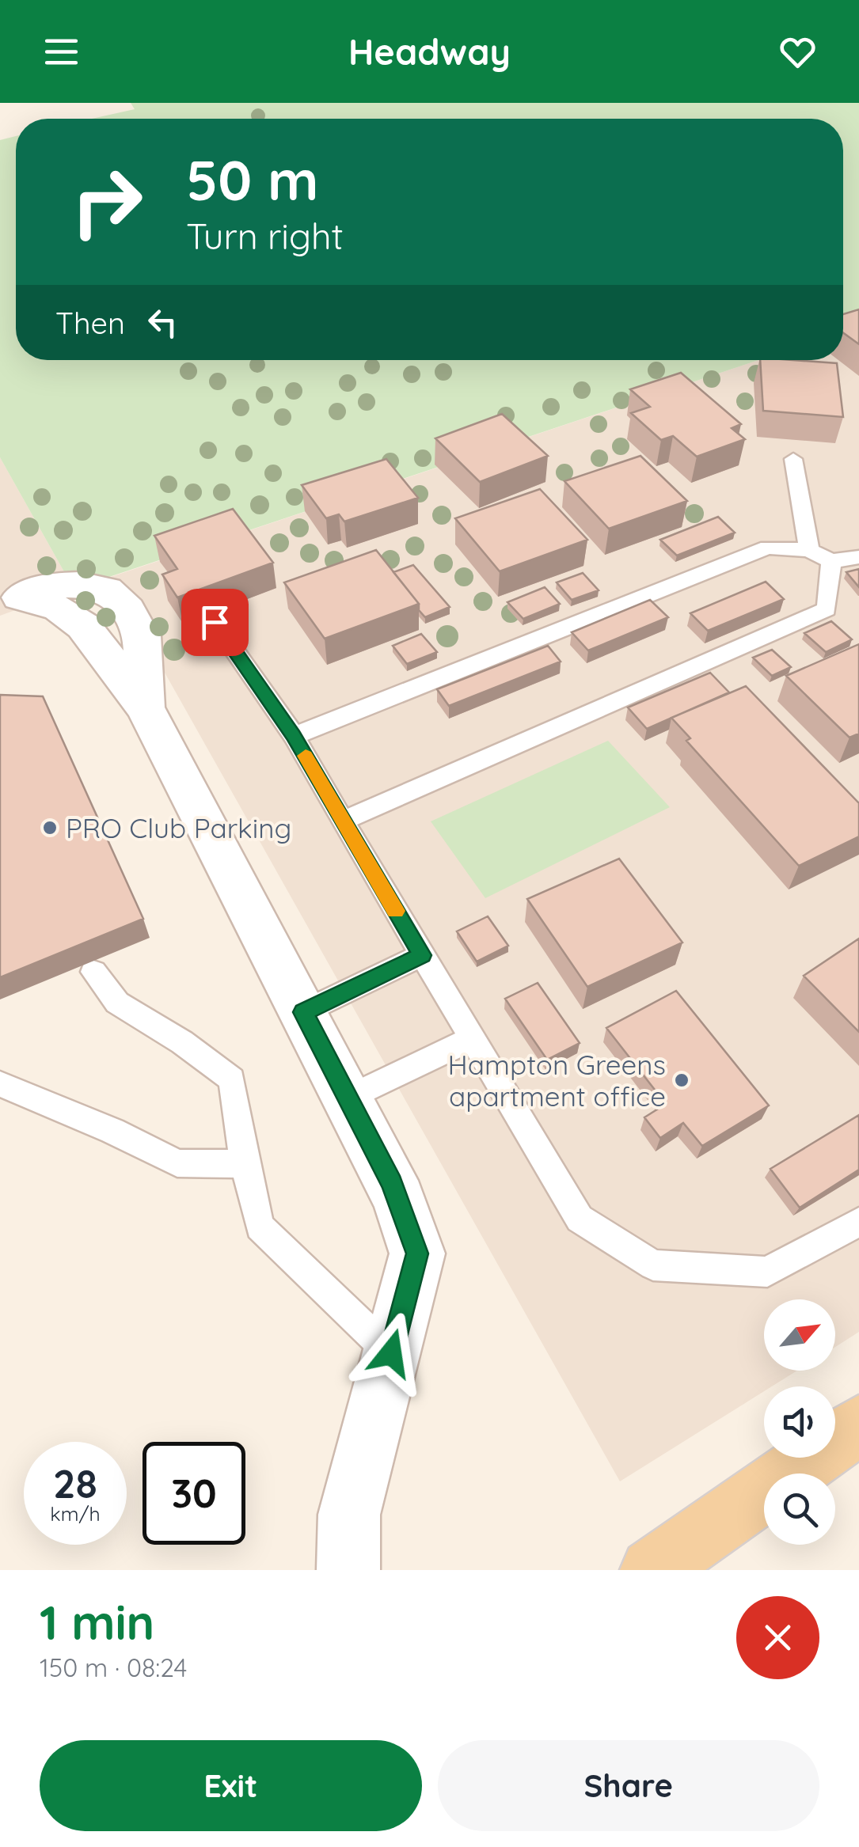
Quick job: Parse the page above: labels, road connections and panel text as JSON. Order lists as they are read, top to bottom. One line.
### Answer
{"places":["PRO Club Parking","Hampton Greens apartment office"],"north":"top right","page":{"header":"Headway","turn":["50 m","Turn right"],"then":"Then","speed":"28 km/h","limit":"30","heading":["1 min","150 m · 08:24"],"buttons":["Exit","Share"]}}
